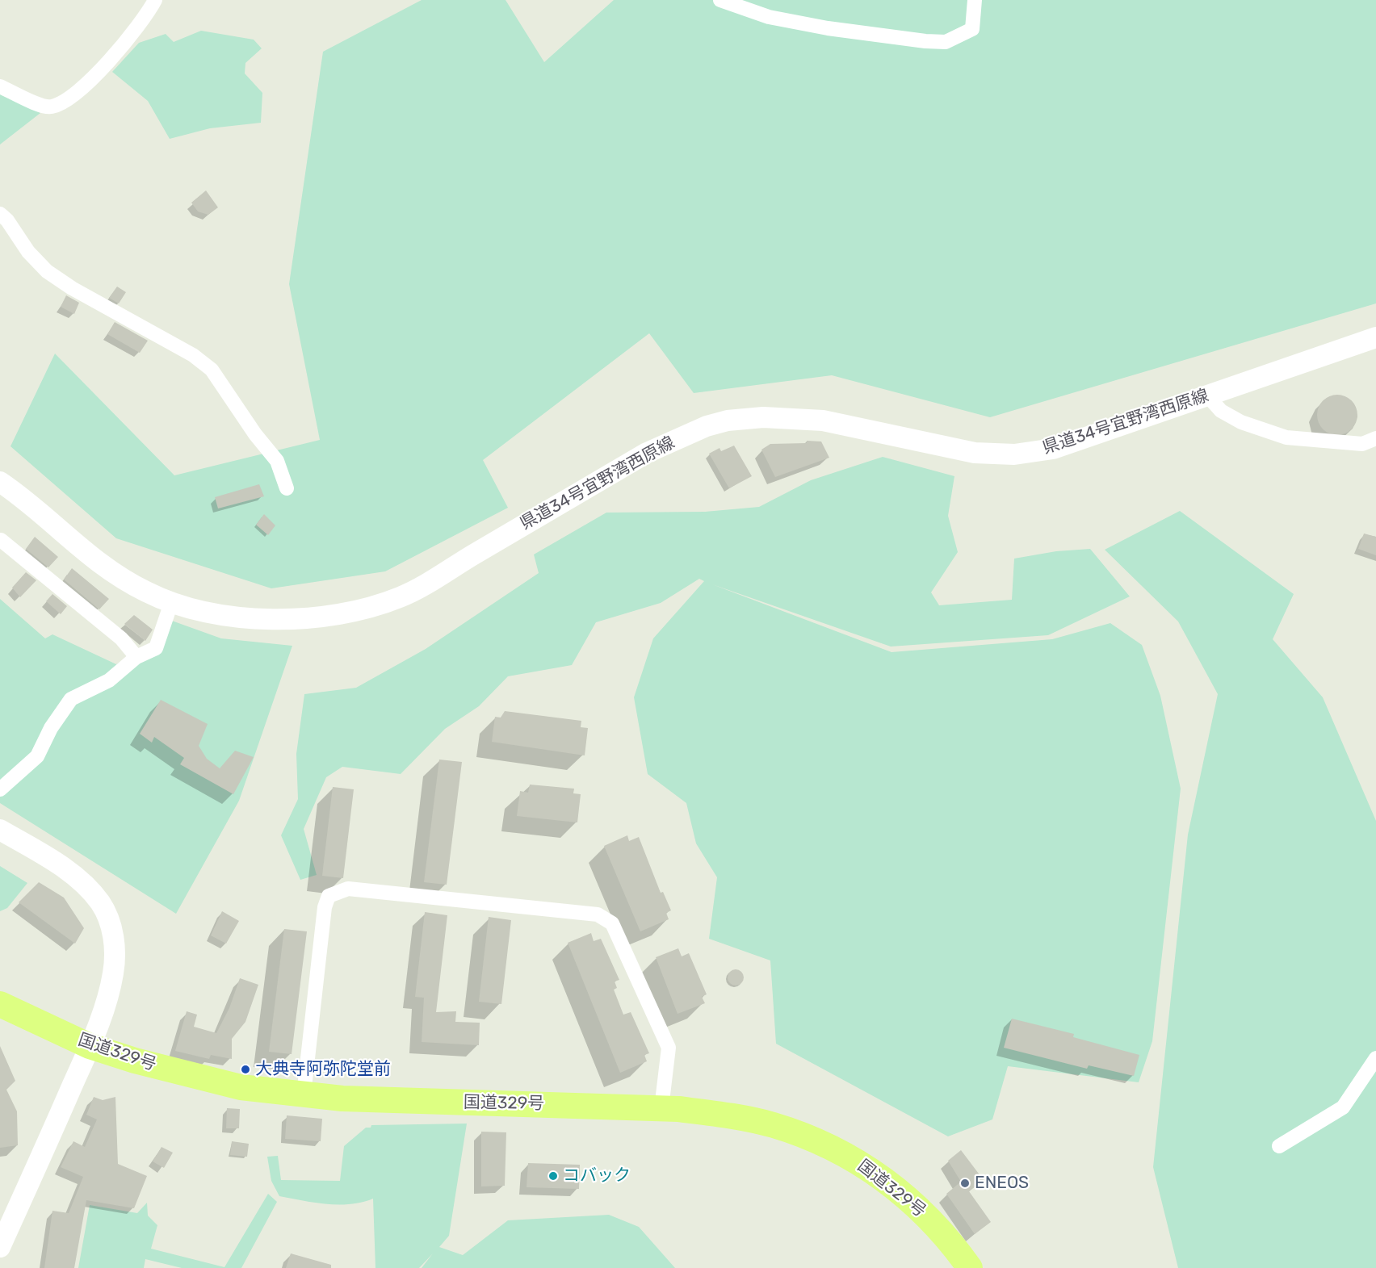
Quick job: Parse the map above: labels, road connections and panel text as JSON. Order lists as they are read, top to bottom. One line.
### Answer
{"streets":{"highway":["国道329号"],"main road":["県道34号宜野湾西原線"]},"places":["大典寺阿弥陀堂前","コバック","ENEOS"]}
